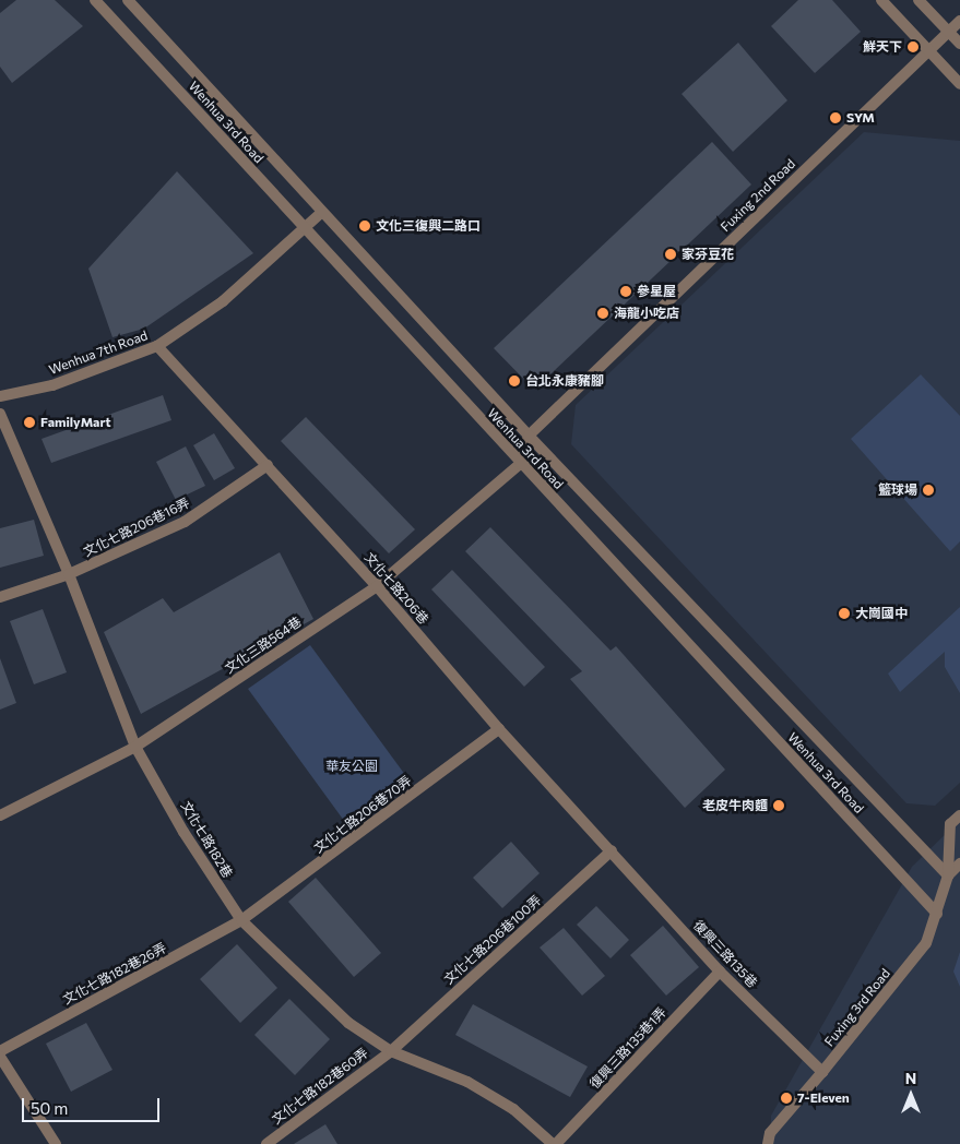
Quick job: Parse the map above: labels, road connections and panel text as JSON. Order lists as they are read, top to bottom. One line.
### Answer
{"streets":{"street":["Wenhua 3rd Road","Fuxing 2nd Road","Wenhua 7th Road","文化七路206巷16弄","文化七路206巷","文化三路564巷","文化七路206巷70弄","文化七路182巷","文化七路206巷100弄","復興三路135巷","文化七路182巷26弄","Fuxing 3rd Road","復興三路135巷1弄","文化七路182巷60弄"]},"crossings":[["Wenhua 3rd Road","Fuxing 2nd Road"],["Wenhua 3rd Road","Wenhua 7th Road"],["Wenhua 3rd Road","文化三路564巷"],["Wenhua 3rd Road","Fuxing 3rd Road"],["Wenhua 7th Road","文化七路206巷"],["文化七路206巷16弄","文化七路206巷"],["文化七路206巷16弄","文化七路182巷"],["文化七路206巷","文化三路564巷"],["文化七路206巷","文化七路206巷70弄"],["文化七路206巷","文化七路206巷100弄"],["文化七路206巷","復興三路135巷"],["文化三路564巷","文化七路182巷"],["文化七路206巷70弄","文化七路182巷"],["文化七路206巷70弄","文化七路182巷26弄"],["文化七路182巷","文化七路206巷100弄"],["文化七路182巷","文化七路182巷26弄"],["文化七路182巷","復興三路135巷1弄"],["文化七路182巷","文化七路182巷60弄"],["文化七路206巷100弄","復興三路135巷"],["文化七路206巷100弄","文化七路182巷60弄"],["復興三路135巷","Fuxing 3rd Road"],["復興三路135巷","復興三路135巷1弄"]],"parks":["華友公園"],"places":["鮮天下","SYM","文化三復興二路口","家芬豆花","參星屋","海龍小吃店","台北永康豬腳","FamilyMart","籃球場","大崗國中","老皮牛肉麵","7-Eleven"],"scale_bar":"50 m","north":"top"}
